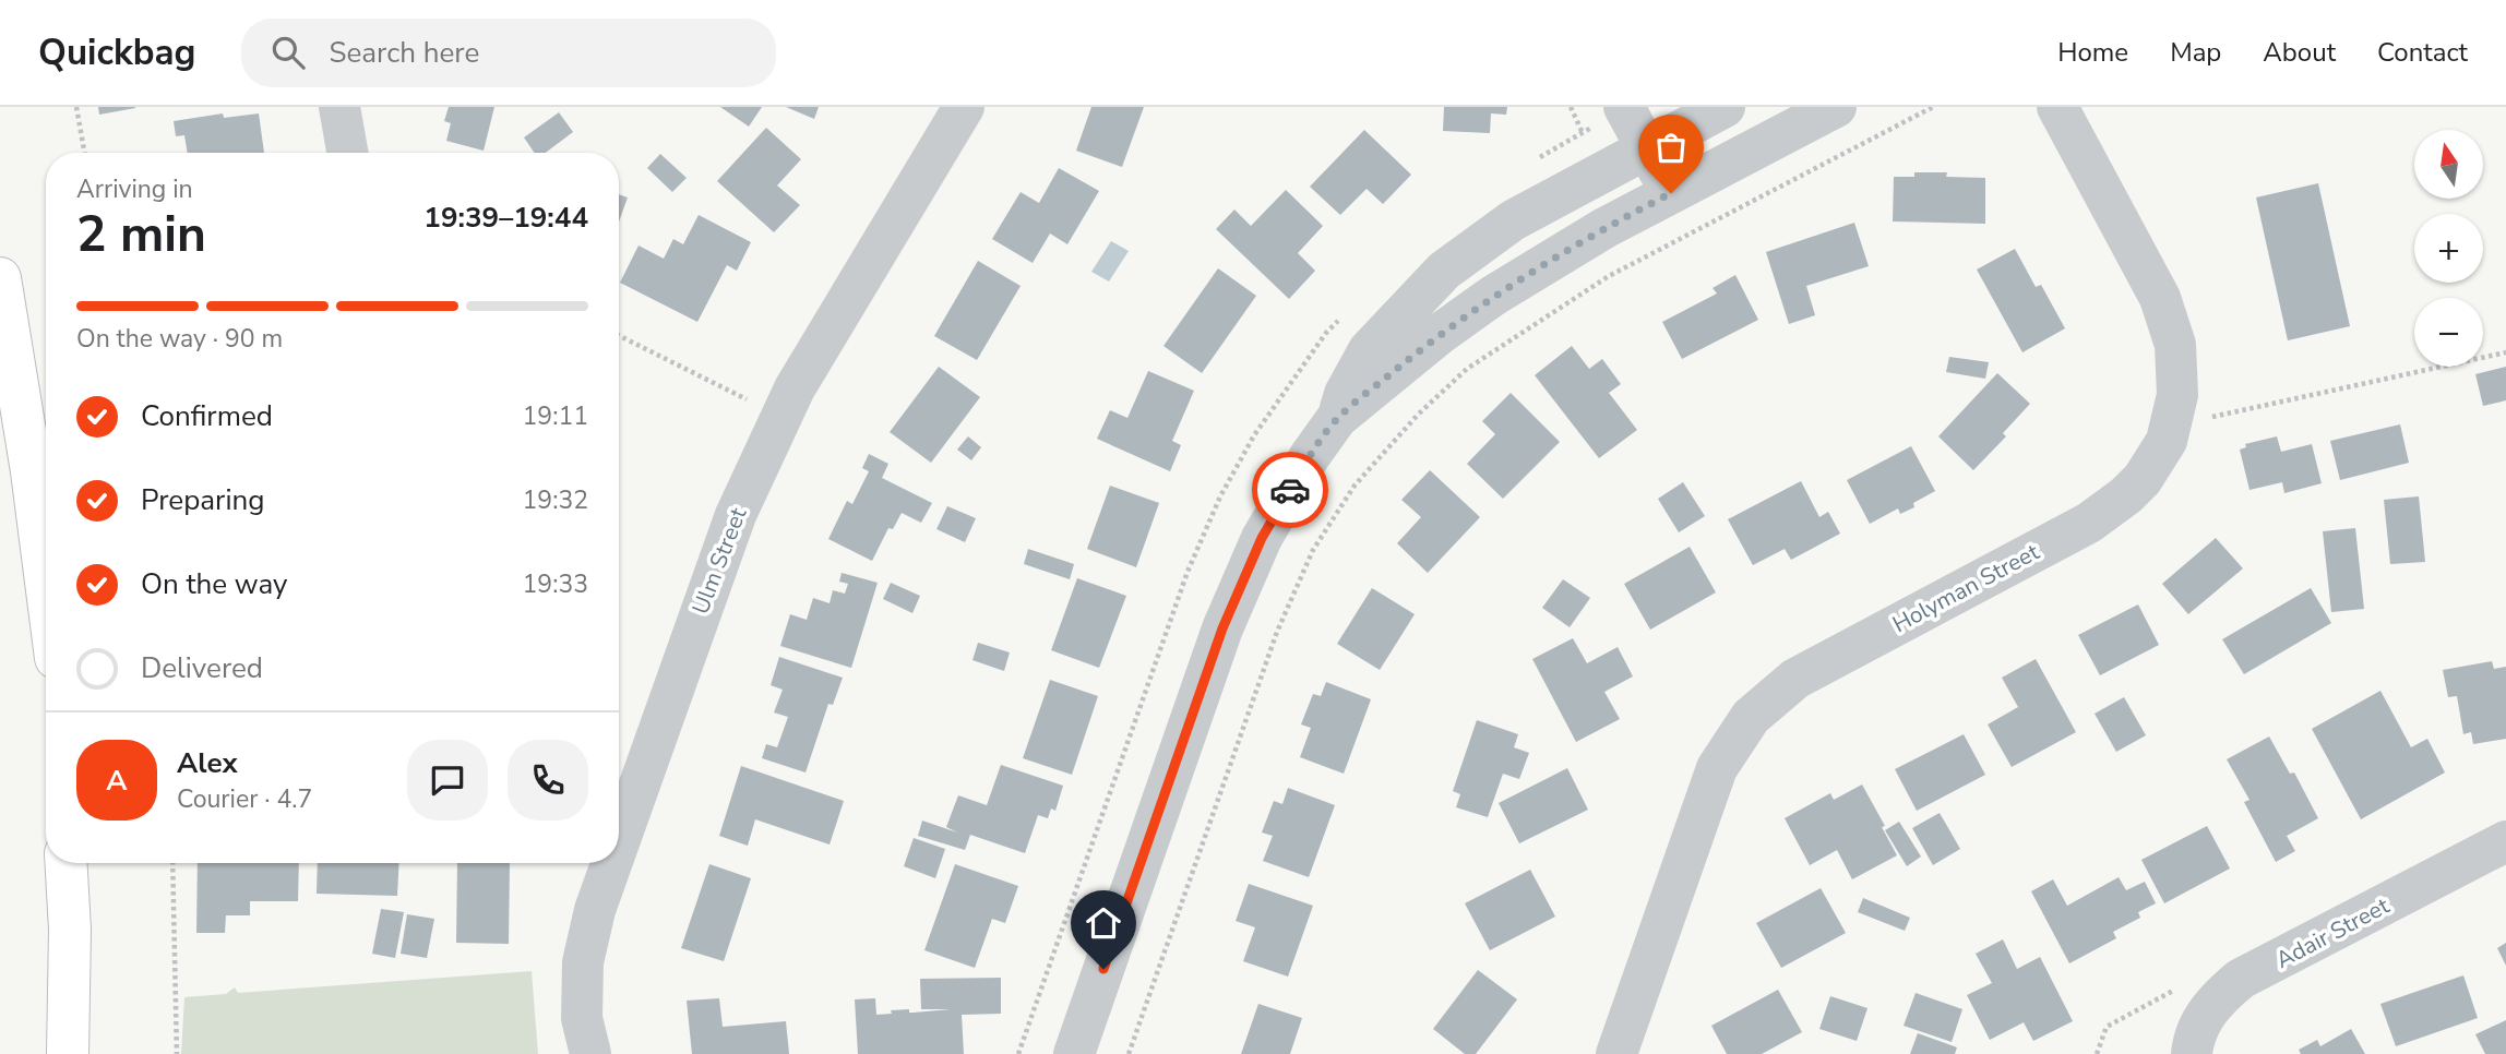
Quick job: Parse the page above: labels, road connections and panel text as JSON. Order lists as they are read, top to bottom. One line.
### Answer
{"streets":{"street":["Ulm Street","Holyman Street","Adair Street"]},"north":"top","page":{"header":"Quickbag","search":"Search here","nav":["Home","Map","About","Contact"],"map_buttons":["+","−"],"heading":["2 min","Arriving in","19:39–19:44"],"panel":["Alex","Courier · 4.7"],"bar":"On the way · 90 m","list":[["Confirmed","19:11"],["Preparing","19:32"],["On the way","19:33"],"Delivered"],"round":"A"}}
